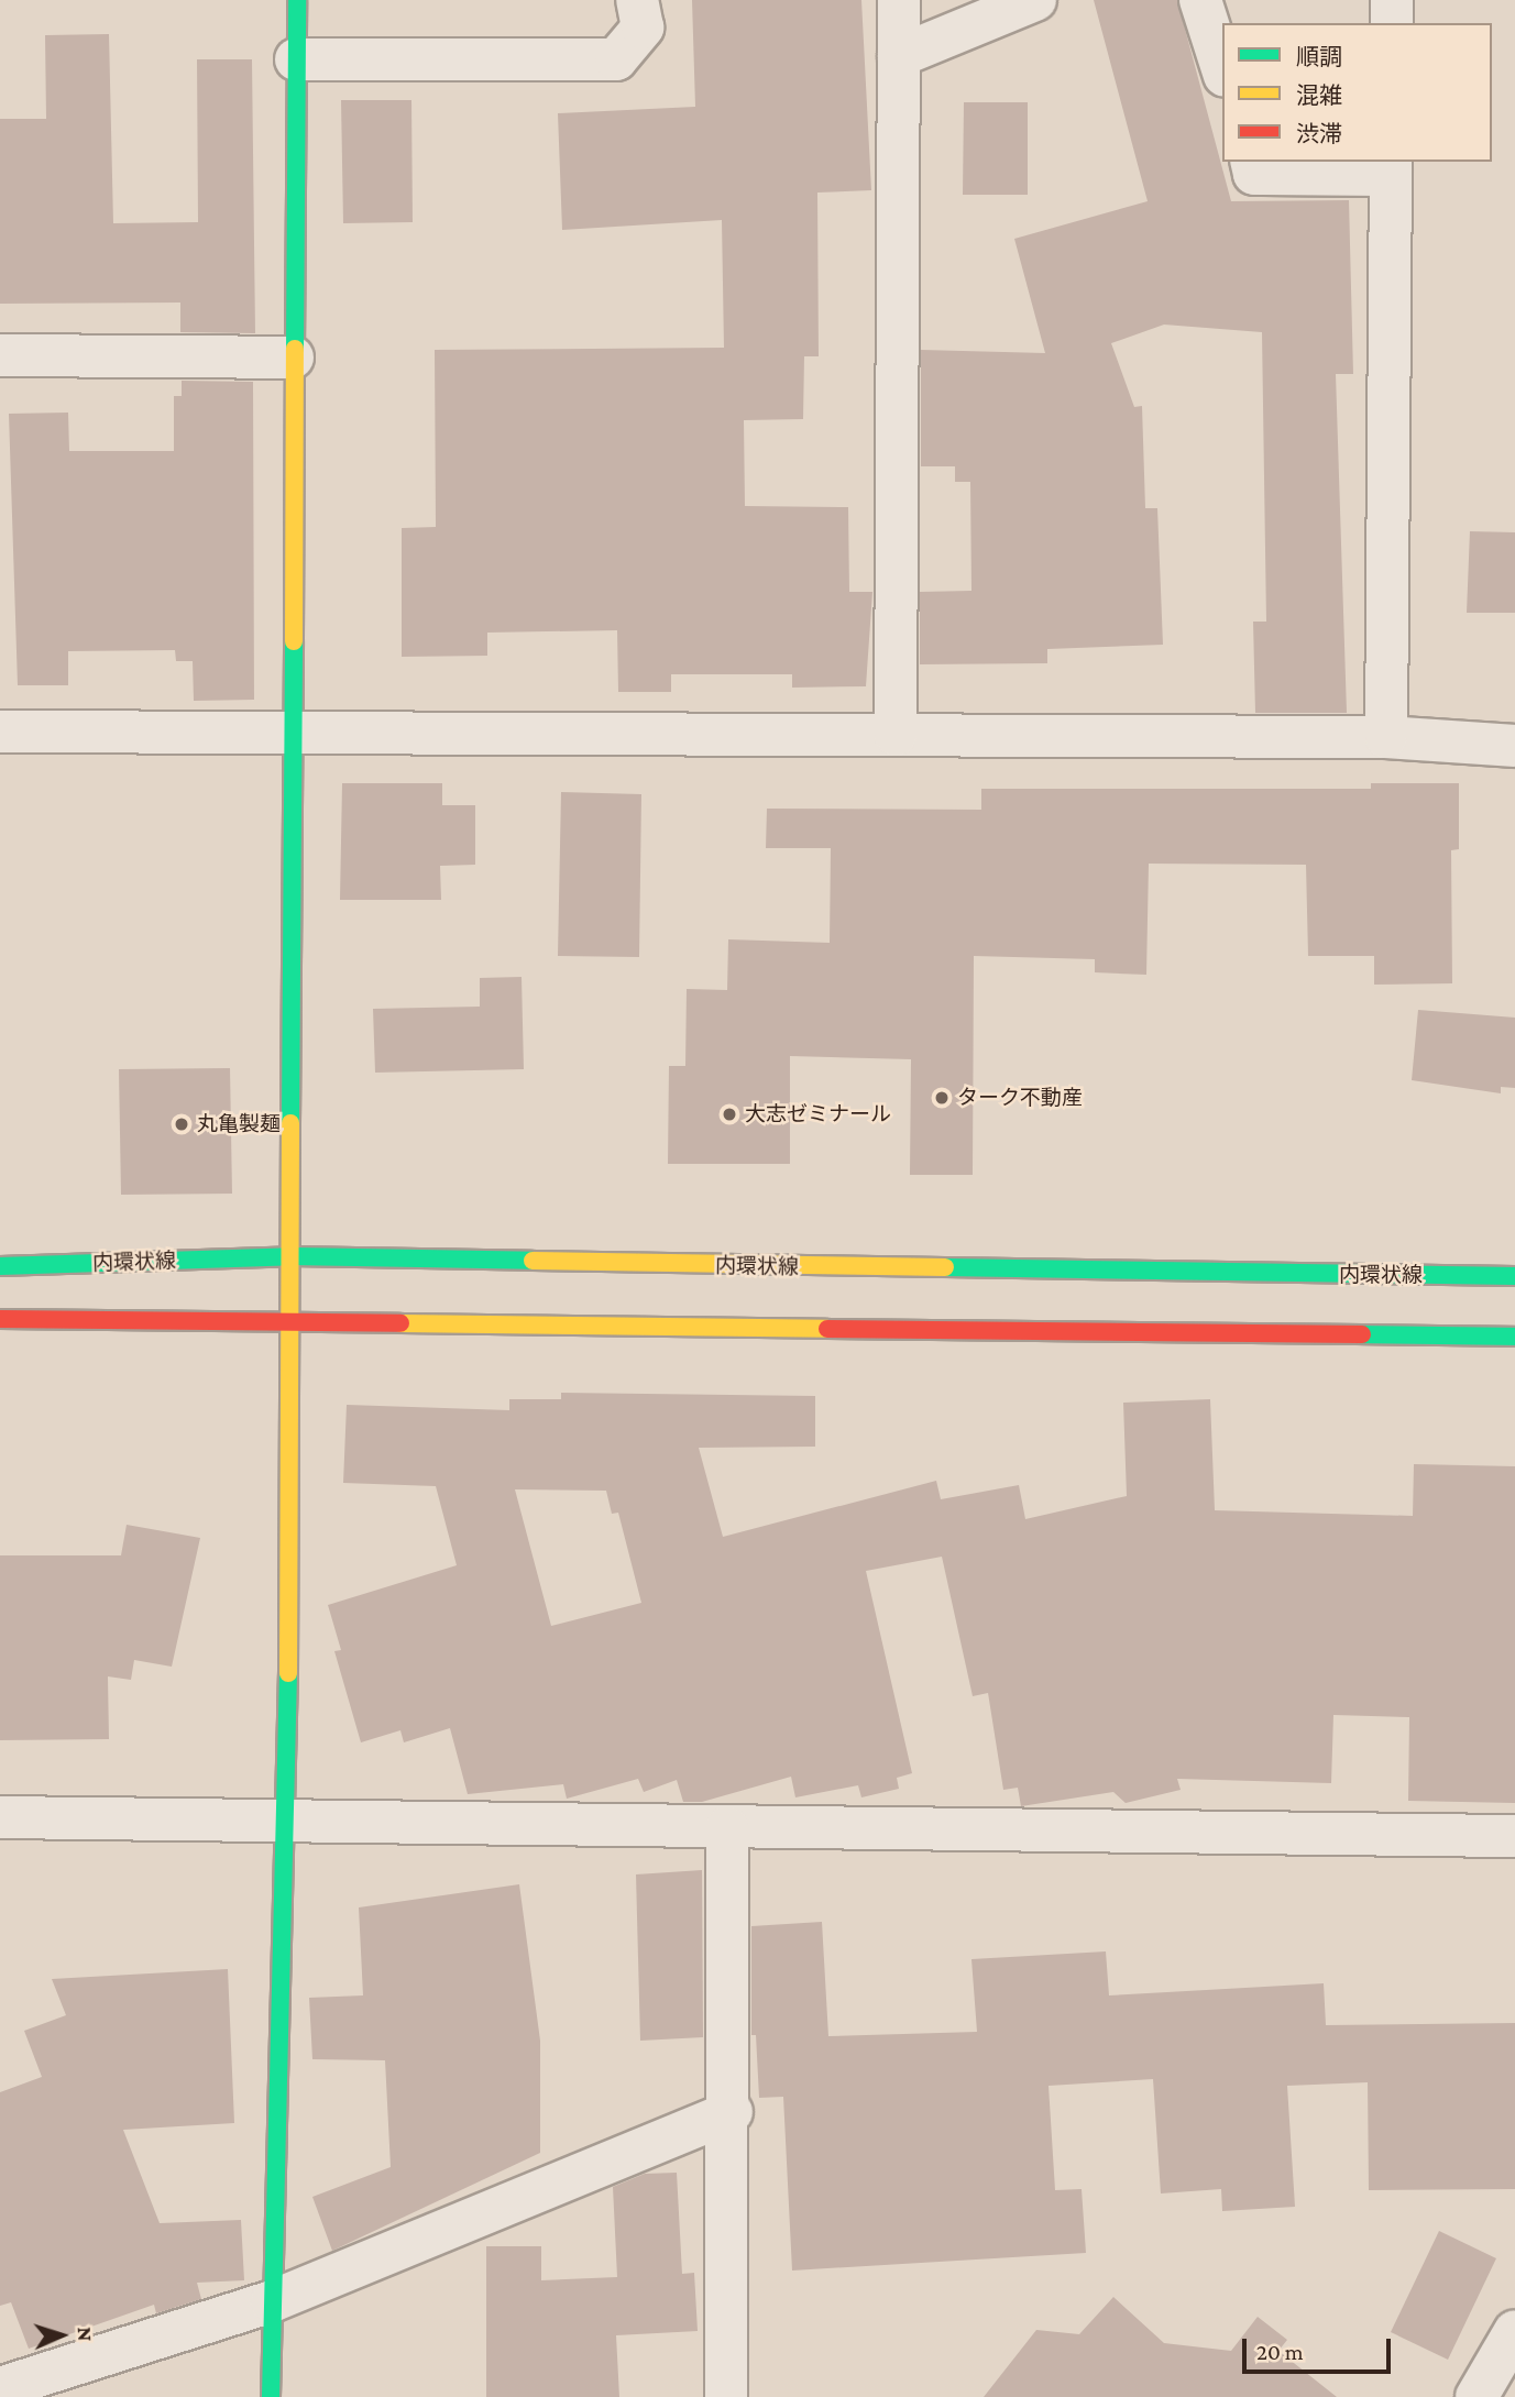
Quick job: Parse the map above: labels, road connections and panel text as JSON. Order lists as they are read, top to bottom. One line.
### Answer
{"streets":{"street":["内環状線"]},"places":["ターク不動産","大志ゼミナール","丸亀製麺"],"legend":["順調","混雑","渋滞"],"scale_bar":"20 m","north":"right"}
